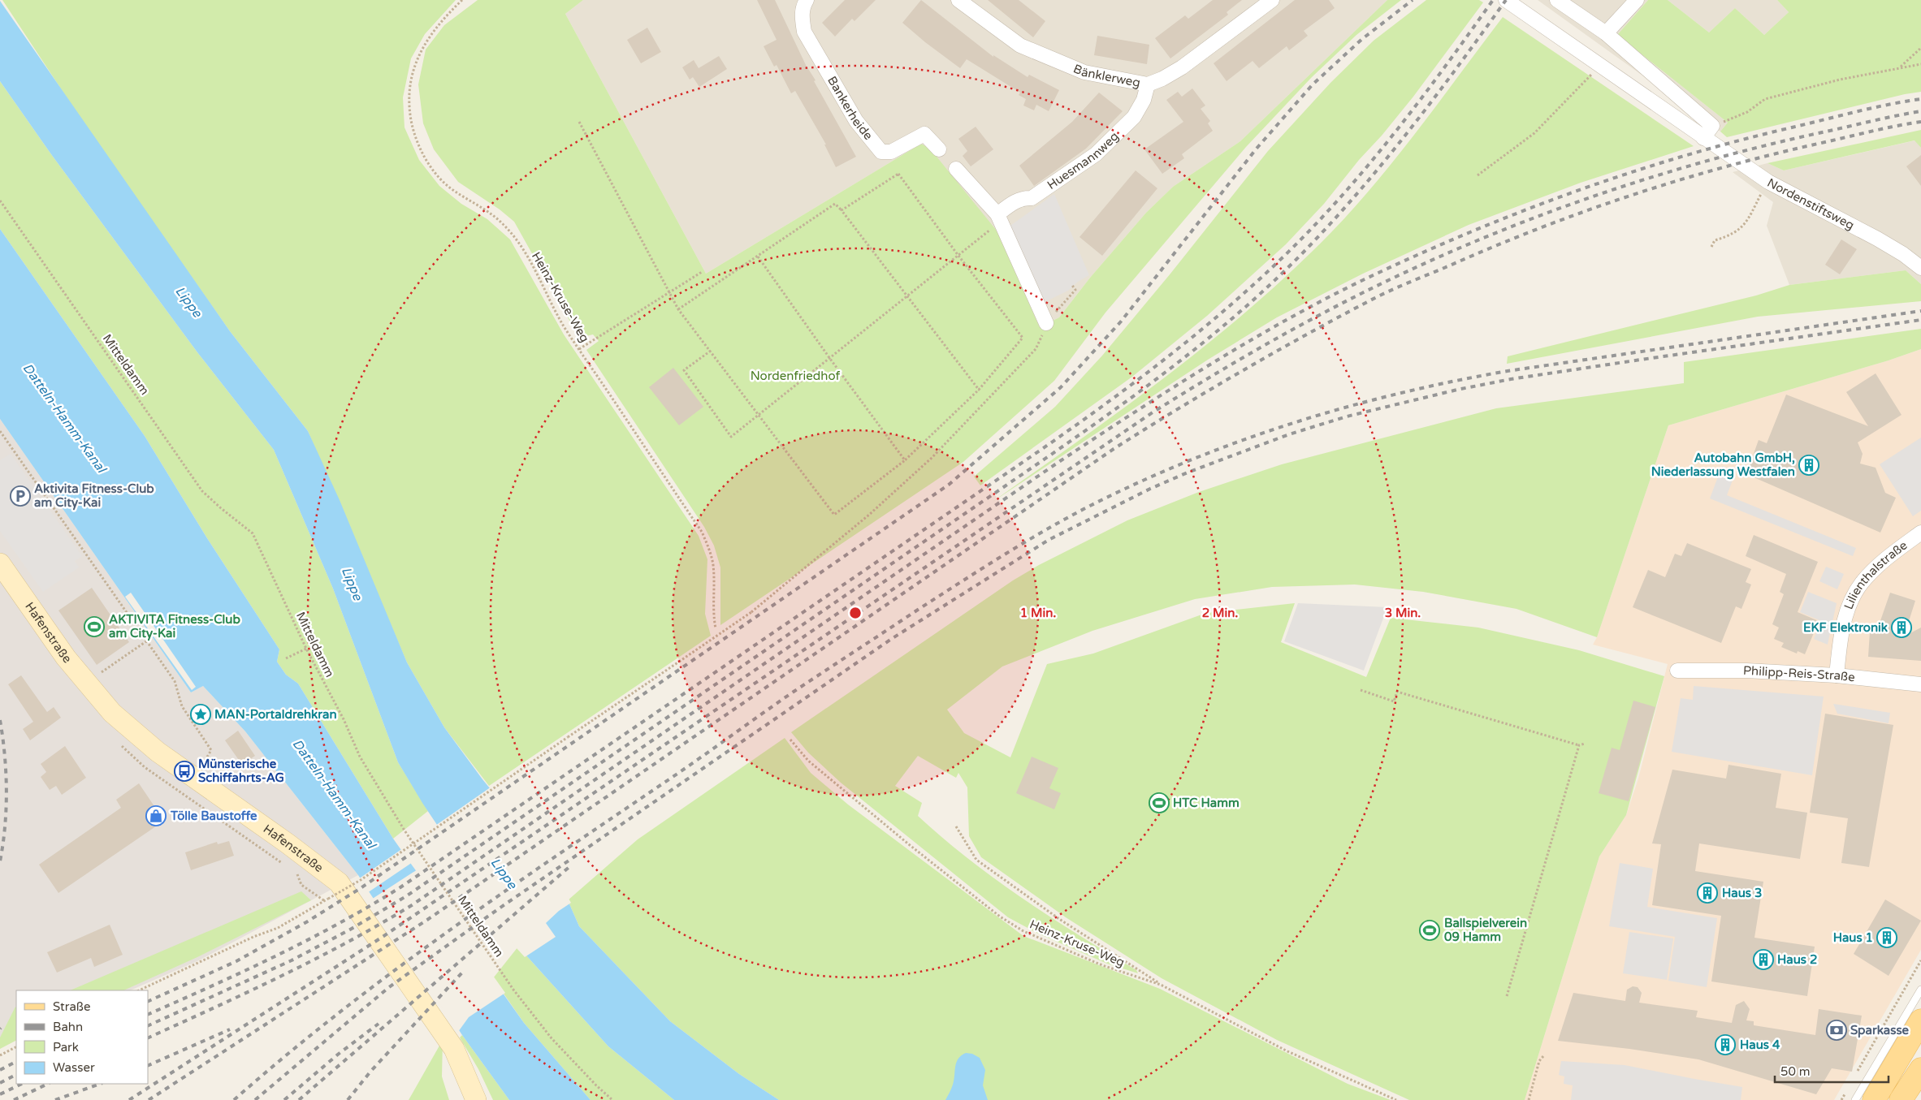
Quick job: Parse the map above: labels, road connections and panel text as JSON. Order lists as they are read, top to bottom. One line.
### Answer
{"streets":{"main road":["Hafenstraße"],"street":["Bänklerweg","Bankerheide","Huesmannweg","Nordenstiftsweg","Lilienthalstraße","Philipp-Reis-Straße"],"path":["Heinz-Kruse-Weg","Mitteldamm"]},"crossings":[["Bänklerweg","Huesmannweg"],["Lilienthalstraße","Philipp-Reis-Straße"]],"water":["Lippe","Datteln-Hamm-Kanal"],"parks":["Nordenfriedhof"],"places":{"building":["Autobahn GmbH, Niederlassung Westfalen","EKF Elektronik","Haus 3","Haus 1","Haus 2","Haus 4"],"parking":["Aktivita Fitness-Club am City-Kai"],"sports":["AKTIVITA Fitness-Club am City-Kai","HTC Hamm","Ballspielverein 09 Hamm"],"place":["MAN-Portaldrehkran"],"bus stop":["Münsterische Schiffahrts-AG"],"shop":["Tölle Baustoffe"],"bank":["Sparkasse"]},"legend":["Straße","Bahn","Park","Wasser"],"scale_bar":"50 m","rings":["1 Min.","2 Min.","3 Min."]}
